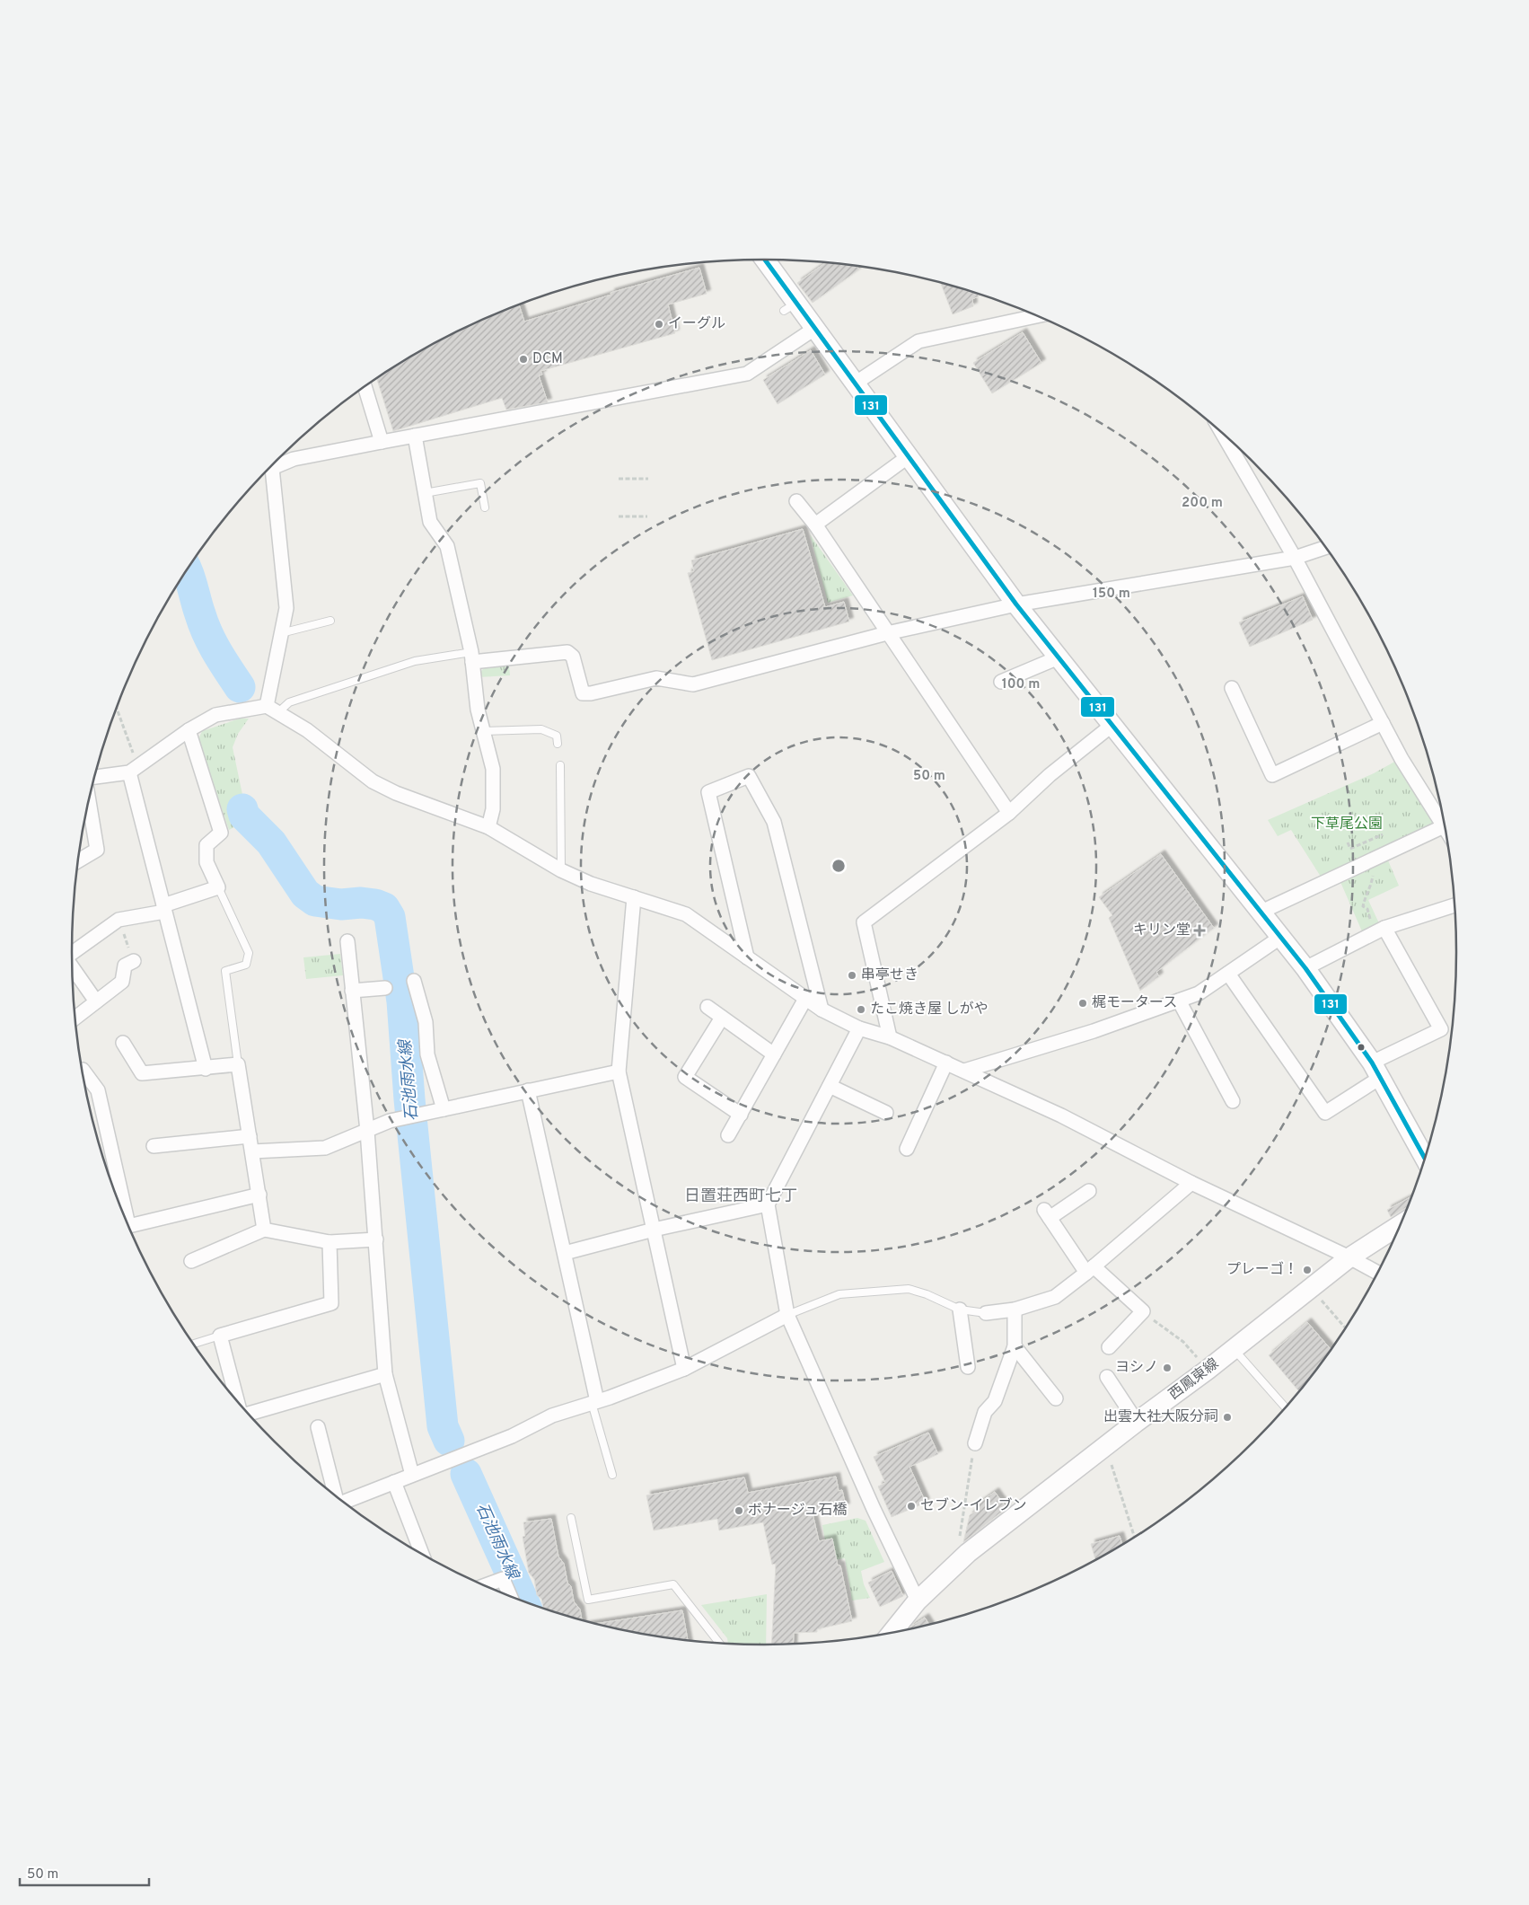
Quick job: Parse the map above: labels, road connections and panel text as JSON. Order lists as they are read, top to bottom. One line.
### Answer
{"streets":{"street":["西鳳東線"]},"districts":["日置荘西町七丁"],"water":["石池雨水線"],"parks":["下草尾公園"],"places":{"other":["イーグル","DCM","串亭せき","梶モータース","たこ焼き屋 しがや","プレーゴ！","ヨシノ","出雲大社大阪分祠","セブン-イレブン","ボナージュ石橋"],"health":["キリン堂"]},"lines":["transit line 131"],"scale_bar":"50 m","rings":["200 m","150 m","100 m","50 m"]}
